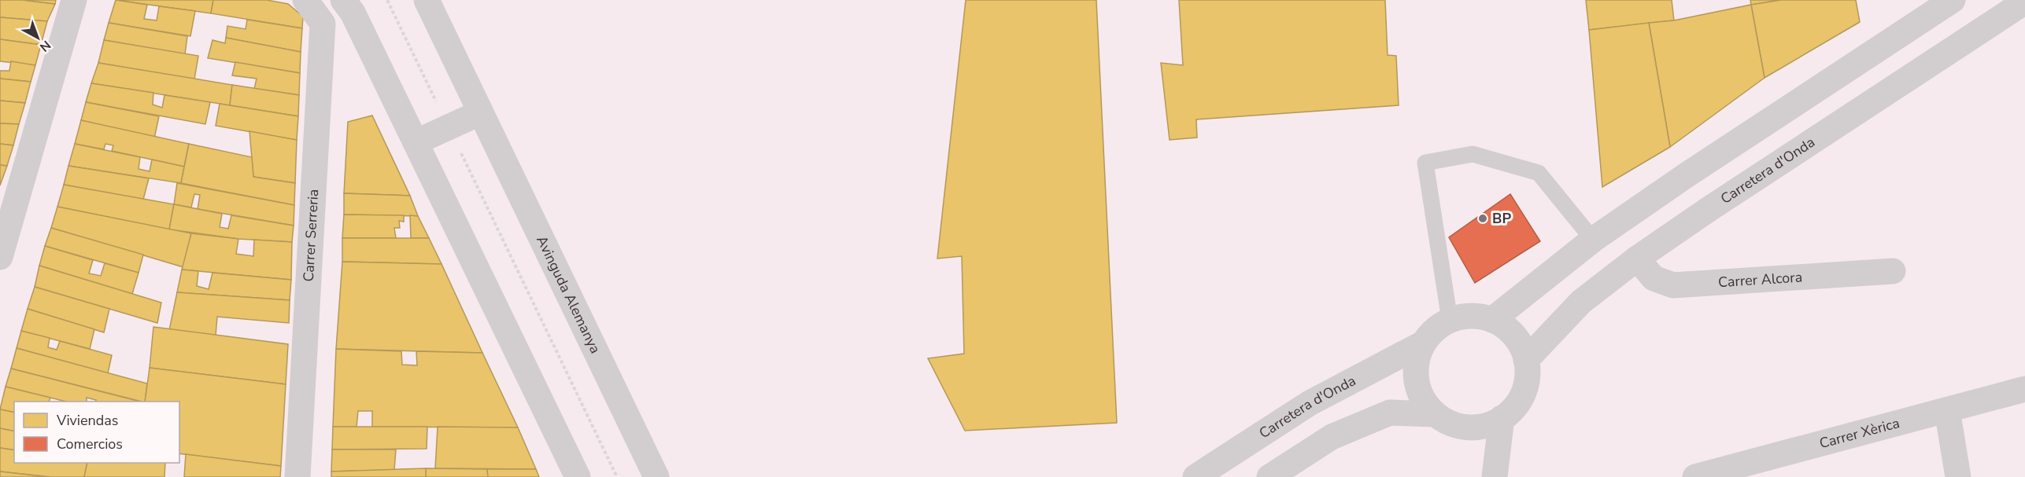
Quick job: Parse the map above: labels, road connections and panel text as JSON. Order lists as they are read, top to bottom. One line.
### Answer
{"streets":{"main road":["Carretera d'Onda","Carrer Serreria","Carrer Alcora","Avinguda Alemanya","Carrer Xèrica"]},"crossings":[["Carretera d'Onda","Carrer Alcora"]],"places":["BP"],"legend":["Viviendas","Comercios"],"north":"bottom right"}
